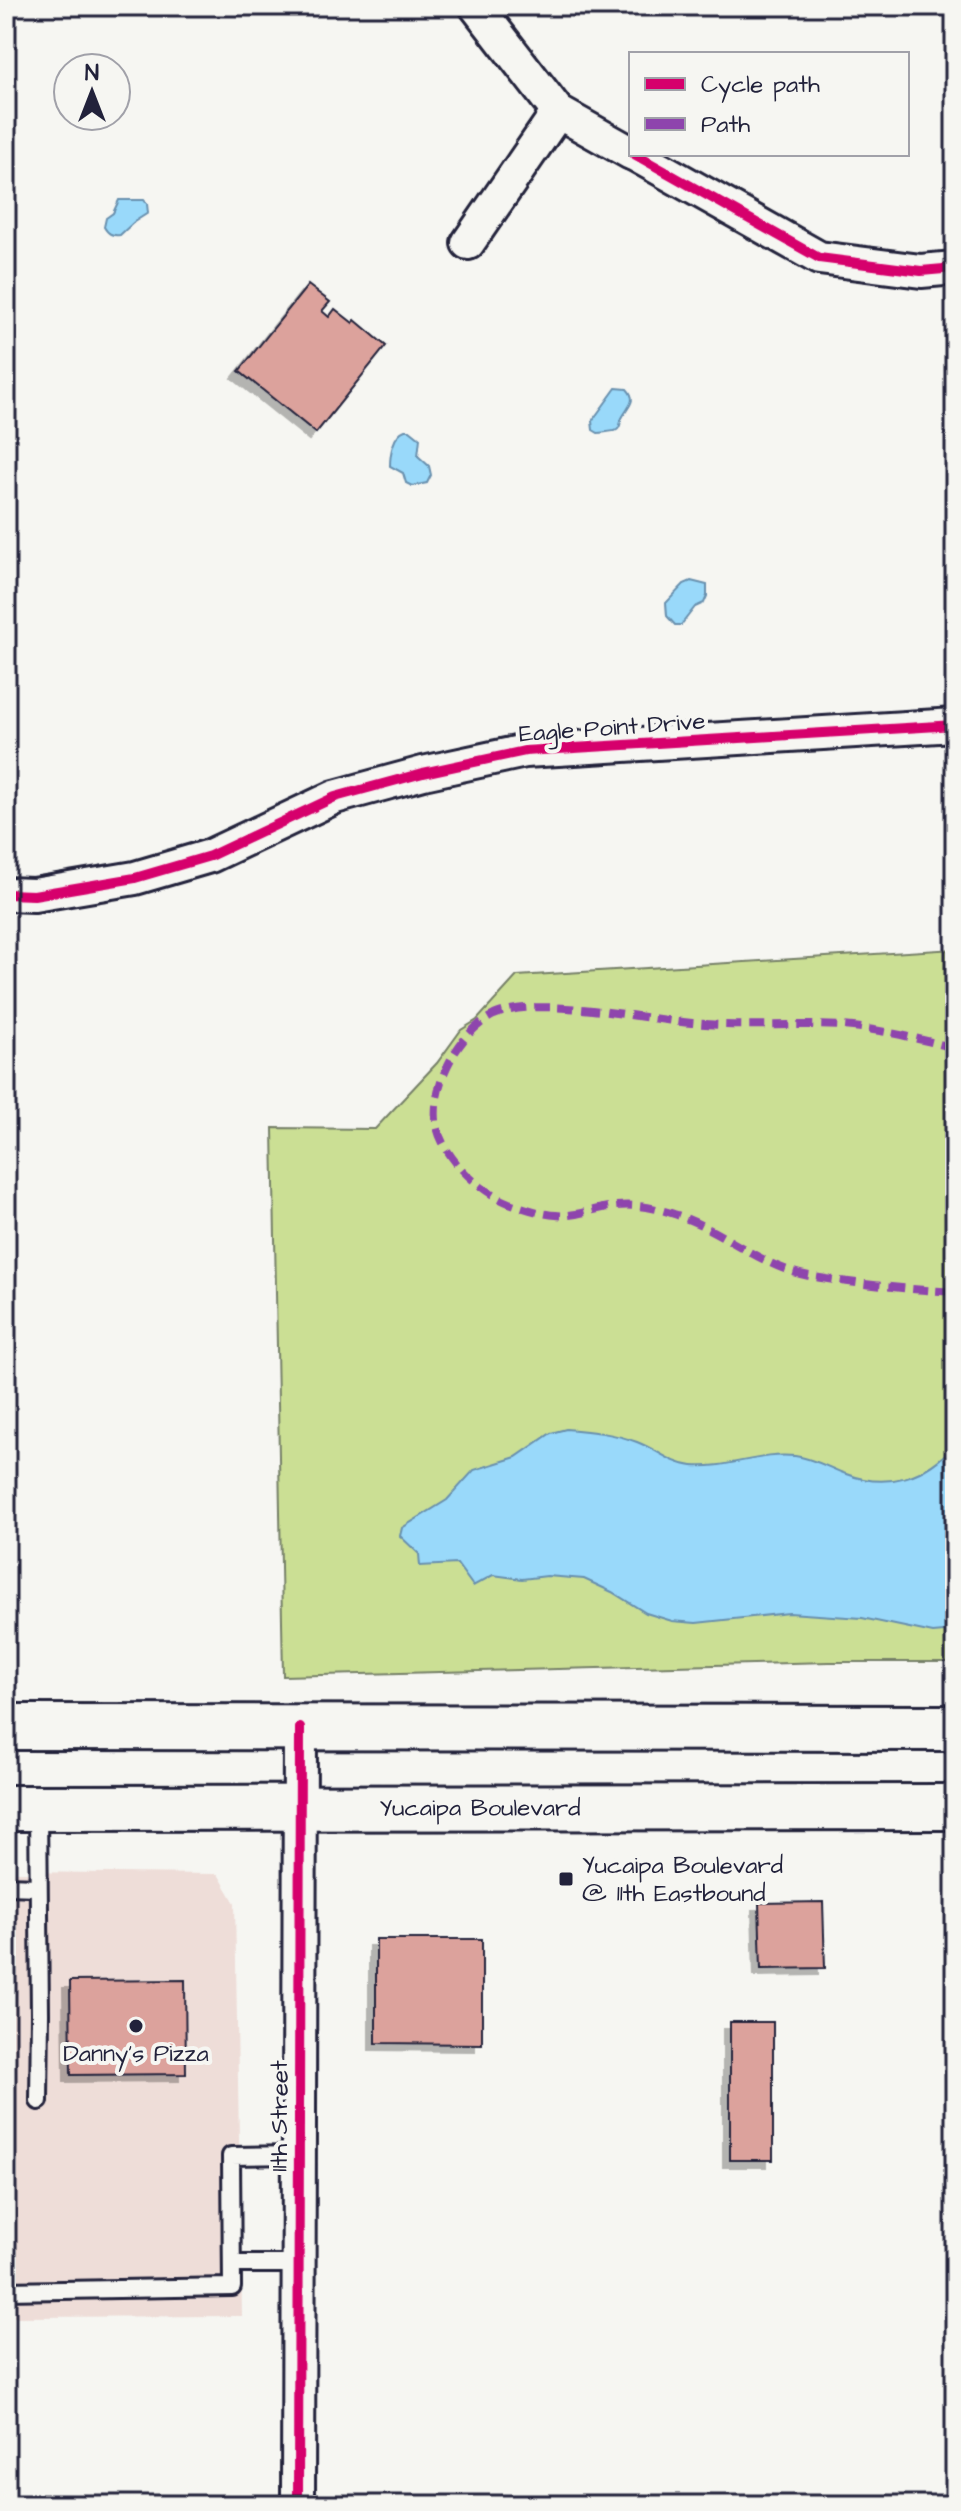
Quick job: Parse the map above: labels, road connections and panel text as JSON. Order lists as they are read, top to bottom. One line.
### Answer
{"streets":{"main road":["Yucaipa Boulevard"],"street":["Eagle Point Drive","11th Street"]},"crossings":[["Yucaipa Boulevard","11th Street"]],"places":{"transit":["Yucaipa Boulevard @ 11th Eastbound"],"other":["Danny's Pizza"]},"legend":["Cycle path","Path"],"north":"top"}
